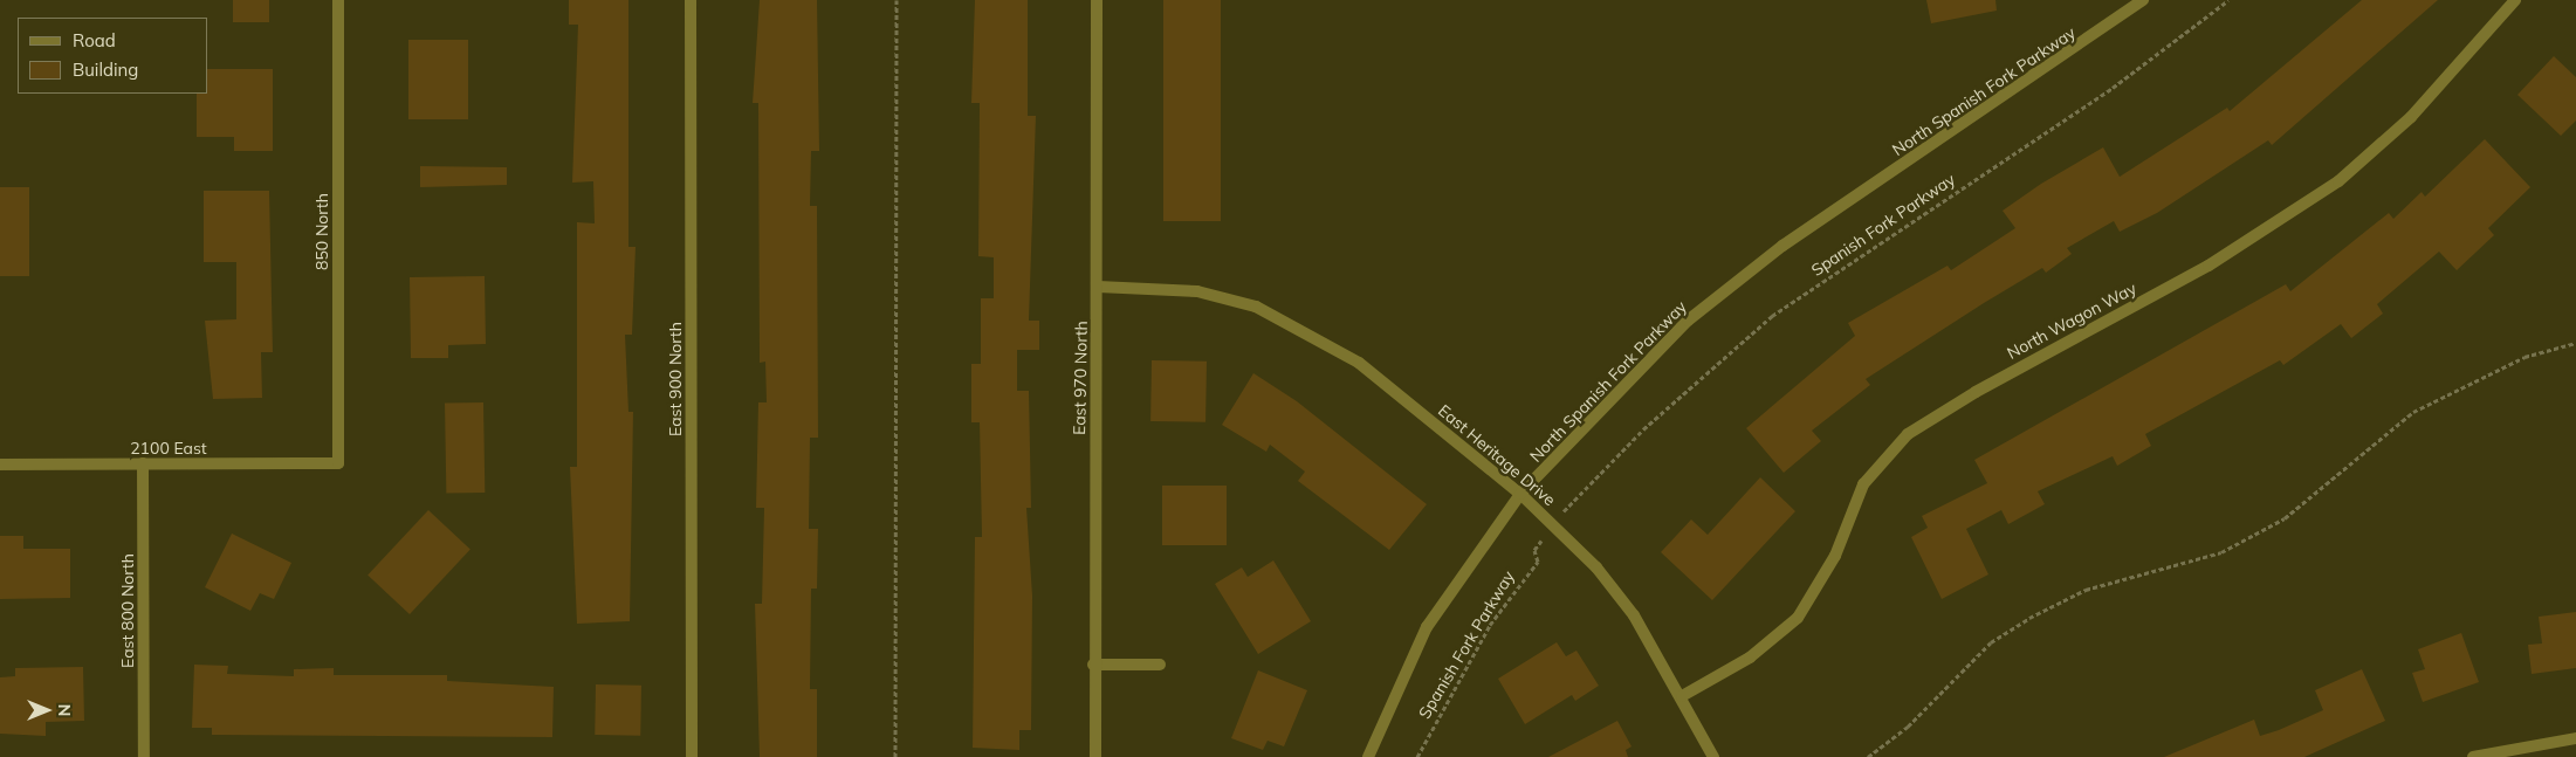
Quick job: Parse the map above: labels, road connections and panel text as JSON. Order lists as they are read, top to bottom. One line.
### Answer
{"streets":{"street":["North Spanish Fork Parkway","850 North","North Wagon Way","East 970 North","East 900 North","2100 East","East Heritage Drive","East 800 North"],"path":["Spanish Fork Parkway"]},"crossings":[["North Spanish Fork Parkway","East Heritage Drive"],["850 North","2100 East"],["North Wagon Way","East Heritage Drive"],["East 970 North","East Heritage Drive"],["2100 East","East 800 North"]],"legend":["Road","Building"],"north":"right"}
